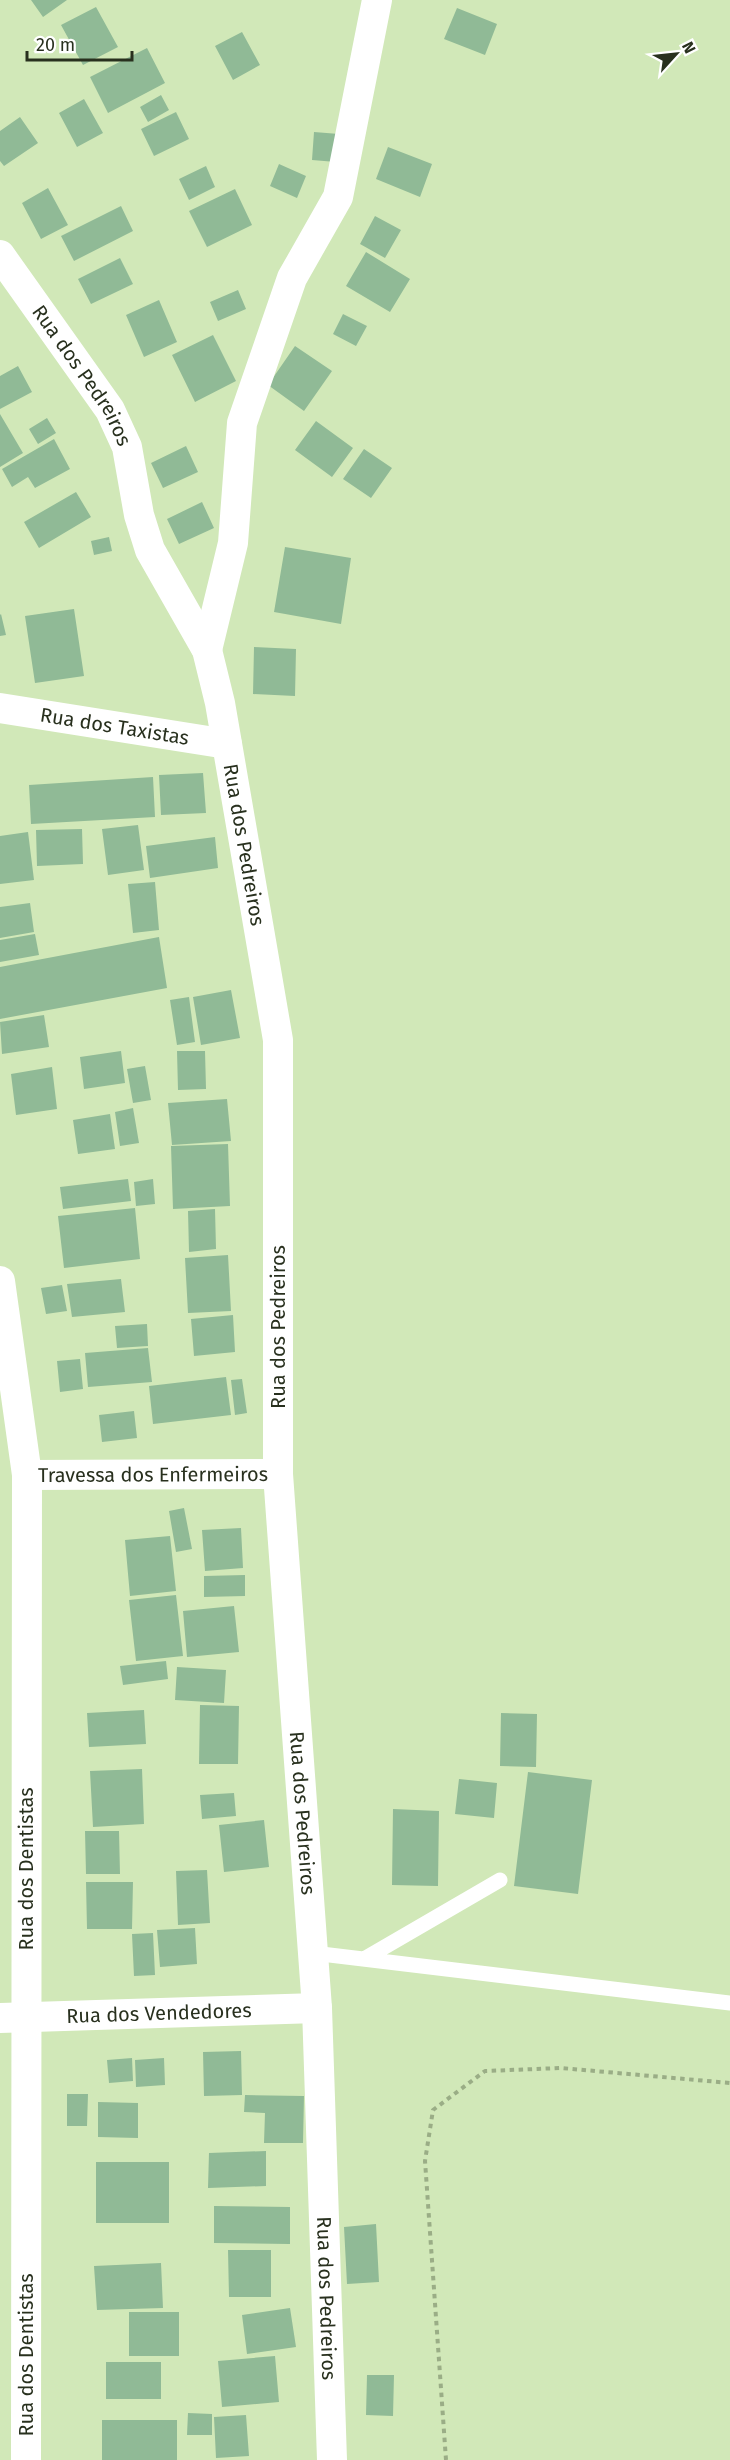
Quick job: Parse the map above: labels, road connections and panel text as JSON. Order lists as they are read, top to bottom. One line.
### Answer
{"streets":{"street":["Rua dos Pedreiros","Rua dos Taxistas","Travessa dos Enfermeiros","Rua dos Dentistas","Rua dos Vendedores"]},"crossings":[["Rua dos Pedreiros","Rua dos Taxistas"],["Rua dos Pedreiros","Travessa dos Enfermeiros"],["Rua dos Pedreiros","Rua dos Vendedores"],["Travessa dos Enfermeiros","Rua dos Dentistas"],["Rua dos Dentistas","Rua dos Vendedores"]],"scale_bar":"20 m","north":"top right"}
